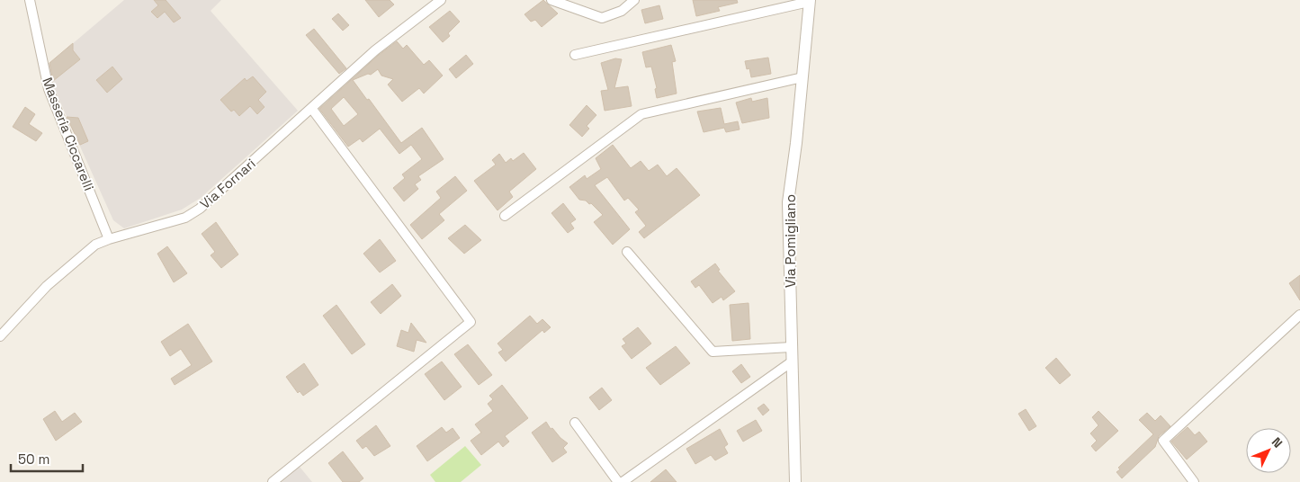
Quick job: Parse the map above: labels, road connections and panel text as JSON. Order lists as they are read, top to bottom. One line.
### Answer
{"streets":{"street":["Masseria Ciccarelli","Via Fornari","Via Pomigliano"]},"crossings":[["Masseria Ciccarelli","Via Fornari"]],"scale_bar":"50 m","north":"top right"}
